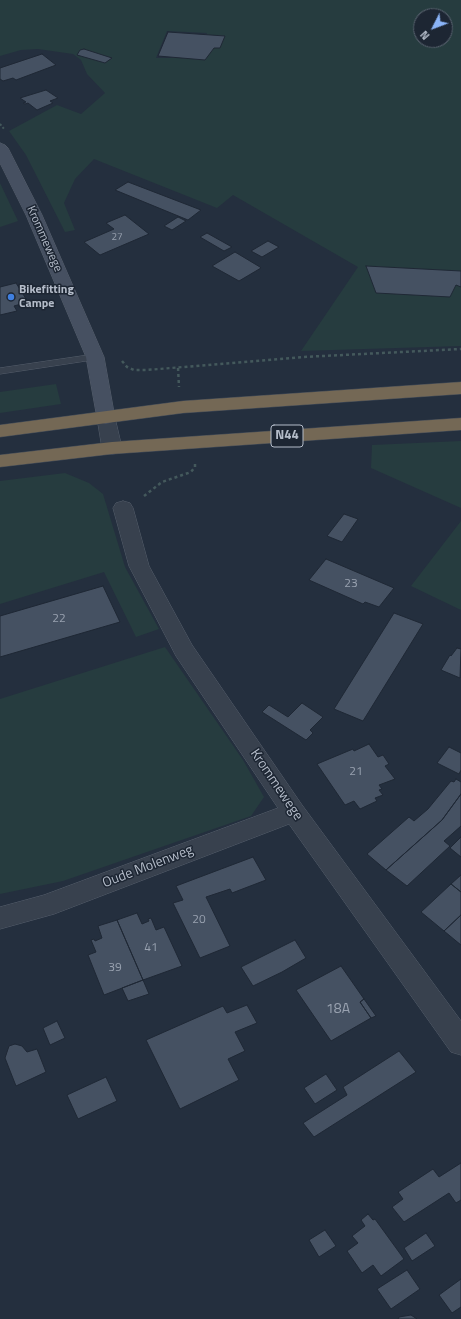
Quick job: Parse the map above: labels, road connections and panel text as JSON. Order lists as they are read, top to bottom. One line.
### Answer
{"streets":{"highway":["N44"],"street":["Krommewege","Oude Molenweg"]},"crossings":[["Krommewege","N44"],["Krommewege","Oude Molenweg"]],"places":["Bikefitting Campe"],"house_numbers":["27","23","22","21","20","41","39","18A"],"north":"bottom left"}
